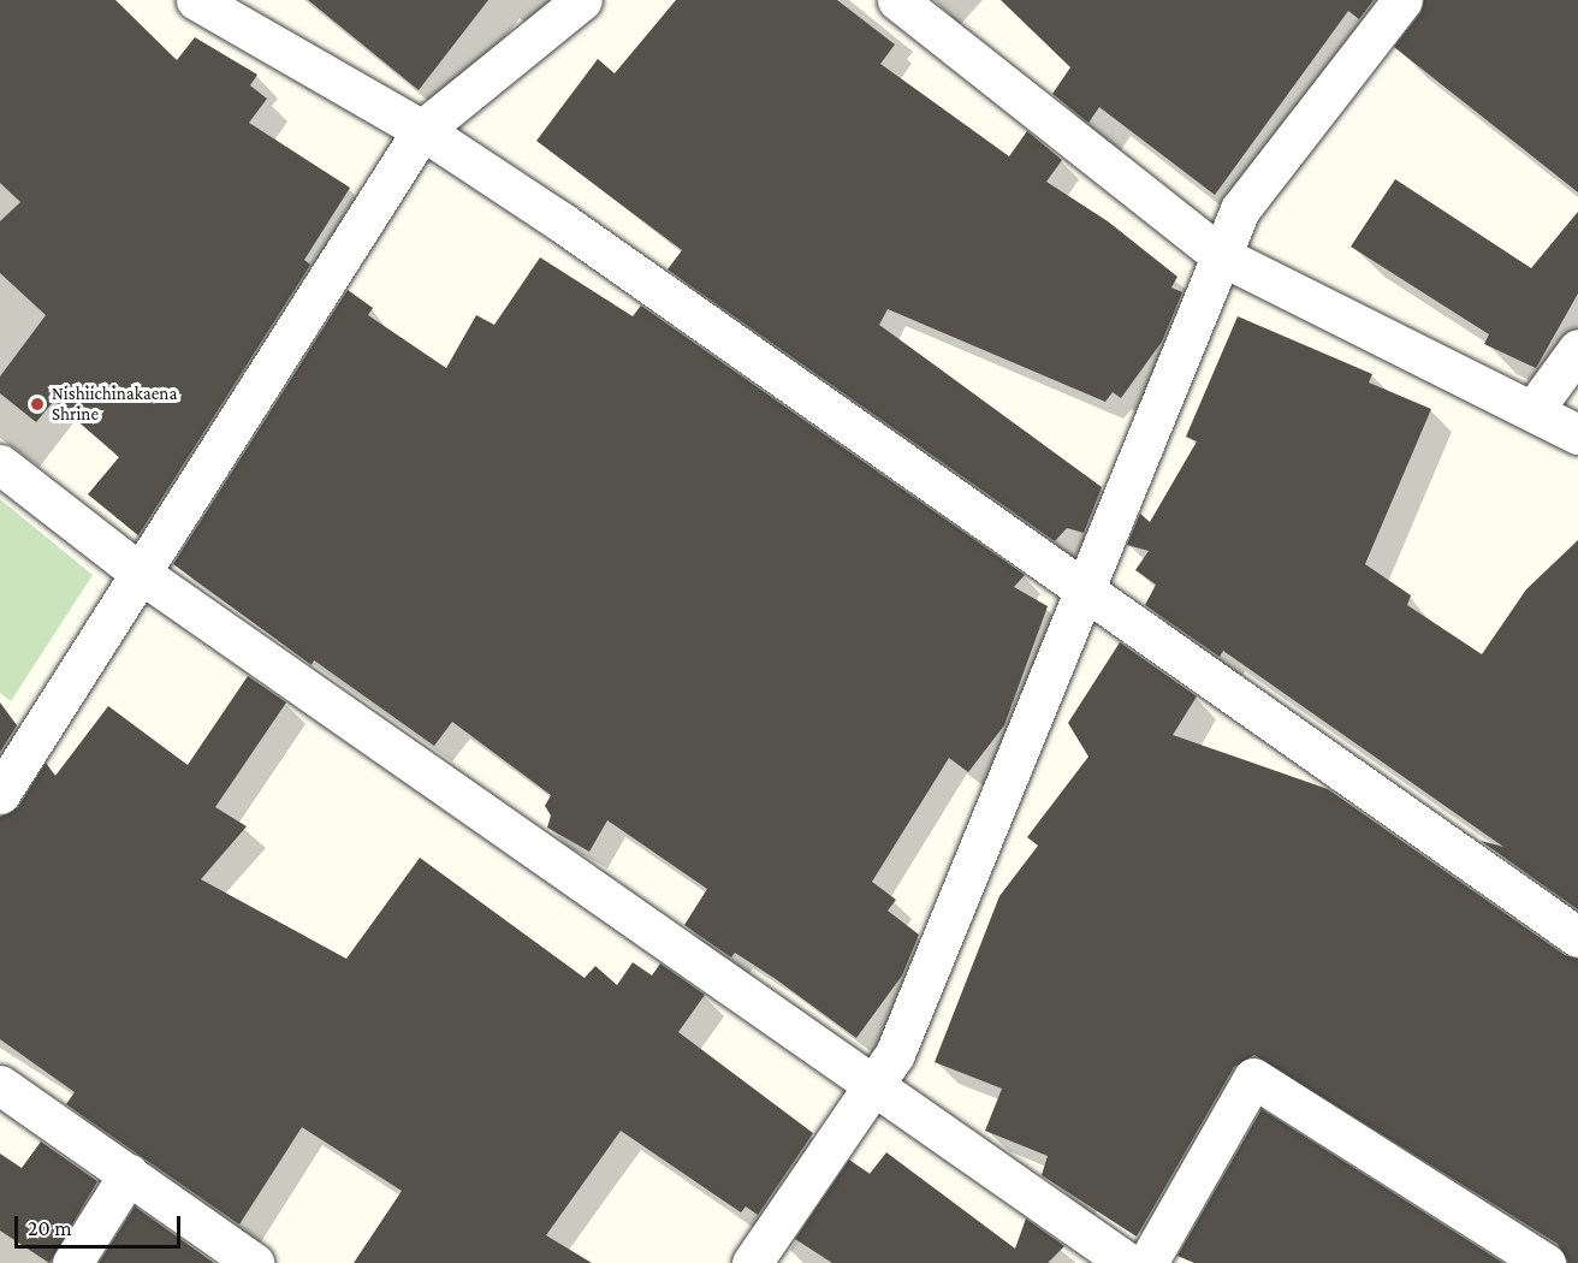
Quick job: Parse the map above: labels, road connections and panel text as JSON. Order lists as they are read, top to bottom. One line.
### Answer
{"places":["Nishiichinakaena Shrine"],"scale_bar":"20 m"}
